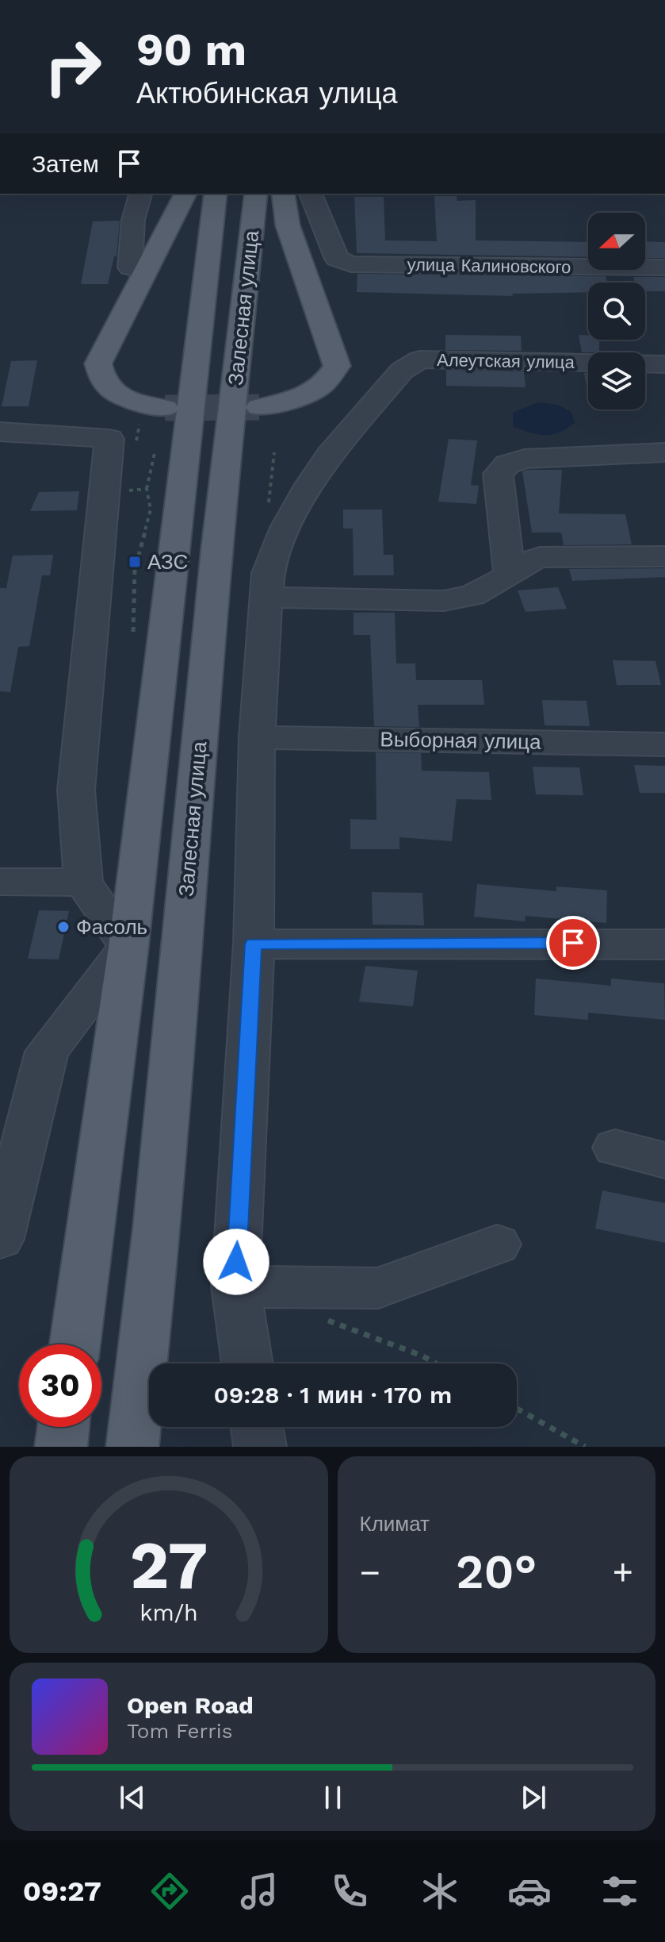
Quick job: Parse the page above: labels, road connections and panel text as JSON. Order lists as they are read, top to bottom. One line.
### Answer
{"streets":{"main road":["Залесная улица"],"street":["улица Калиновского","Алеутская улица","Выборная улица"]},"places":{"transit":["АЗС"],"other":["Фасоль"]},"north":"left","page":{"turn":["90 m","Актюбинская улица"],"then":"Затем","limit":"30","trip":"09:28 · 1 мин · 170 m","tile":"Климат","heat":["−","20°","+"],"song":["Open Road","Tom Ferris"],"tabs":"09:27","gauge":["27","km/h"]}}
